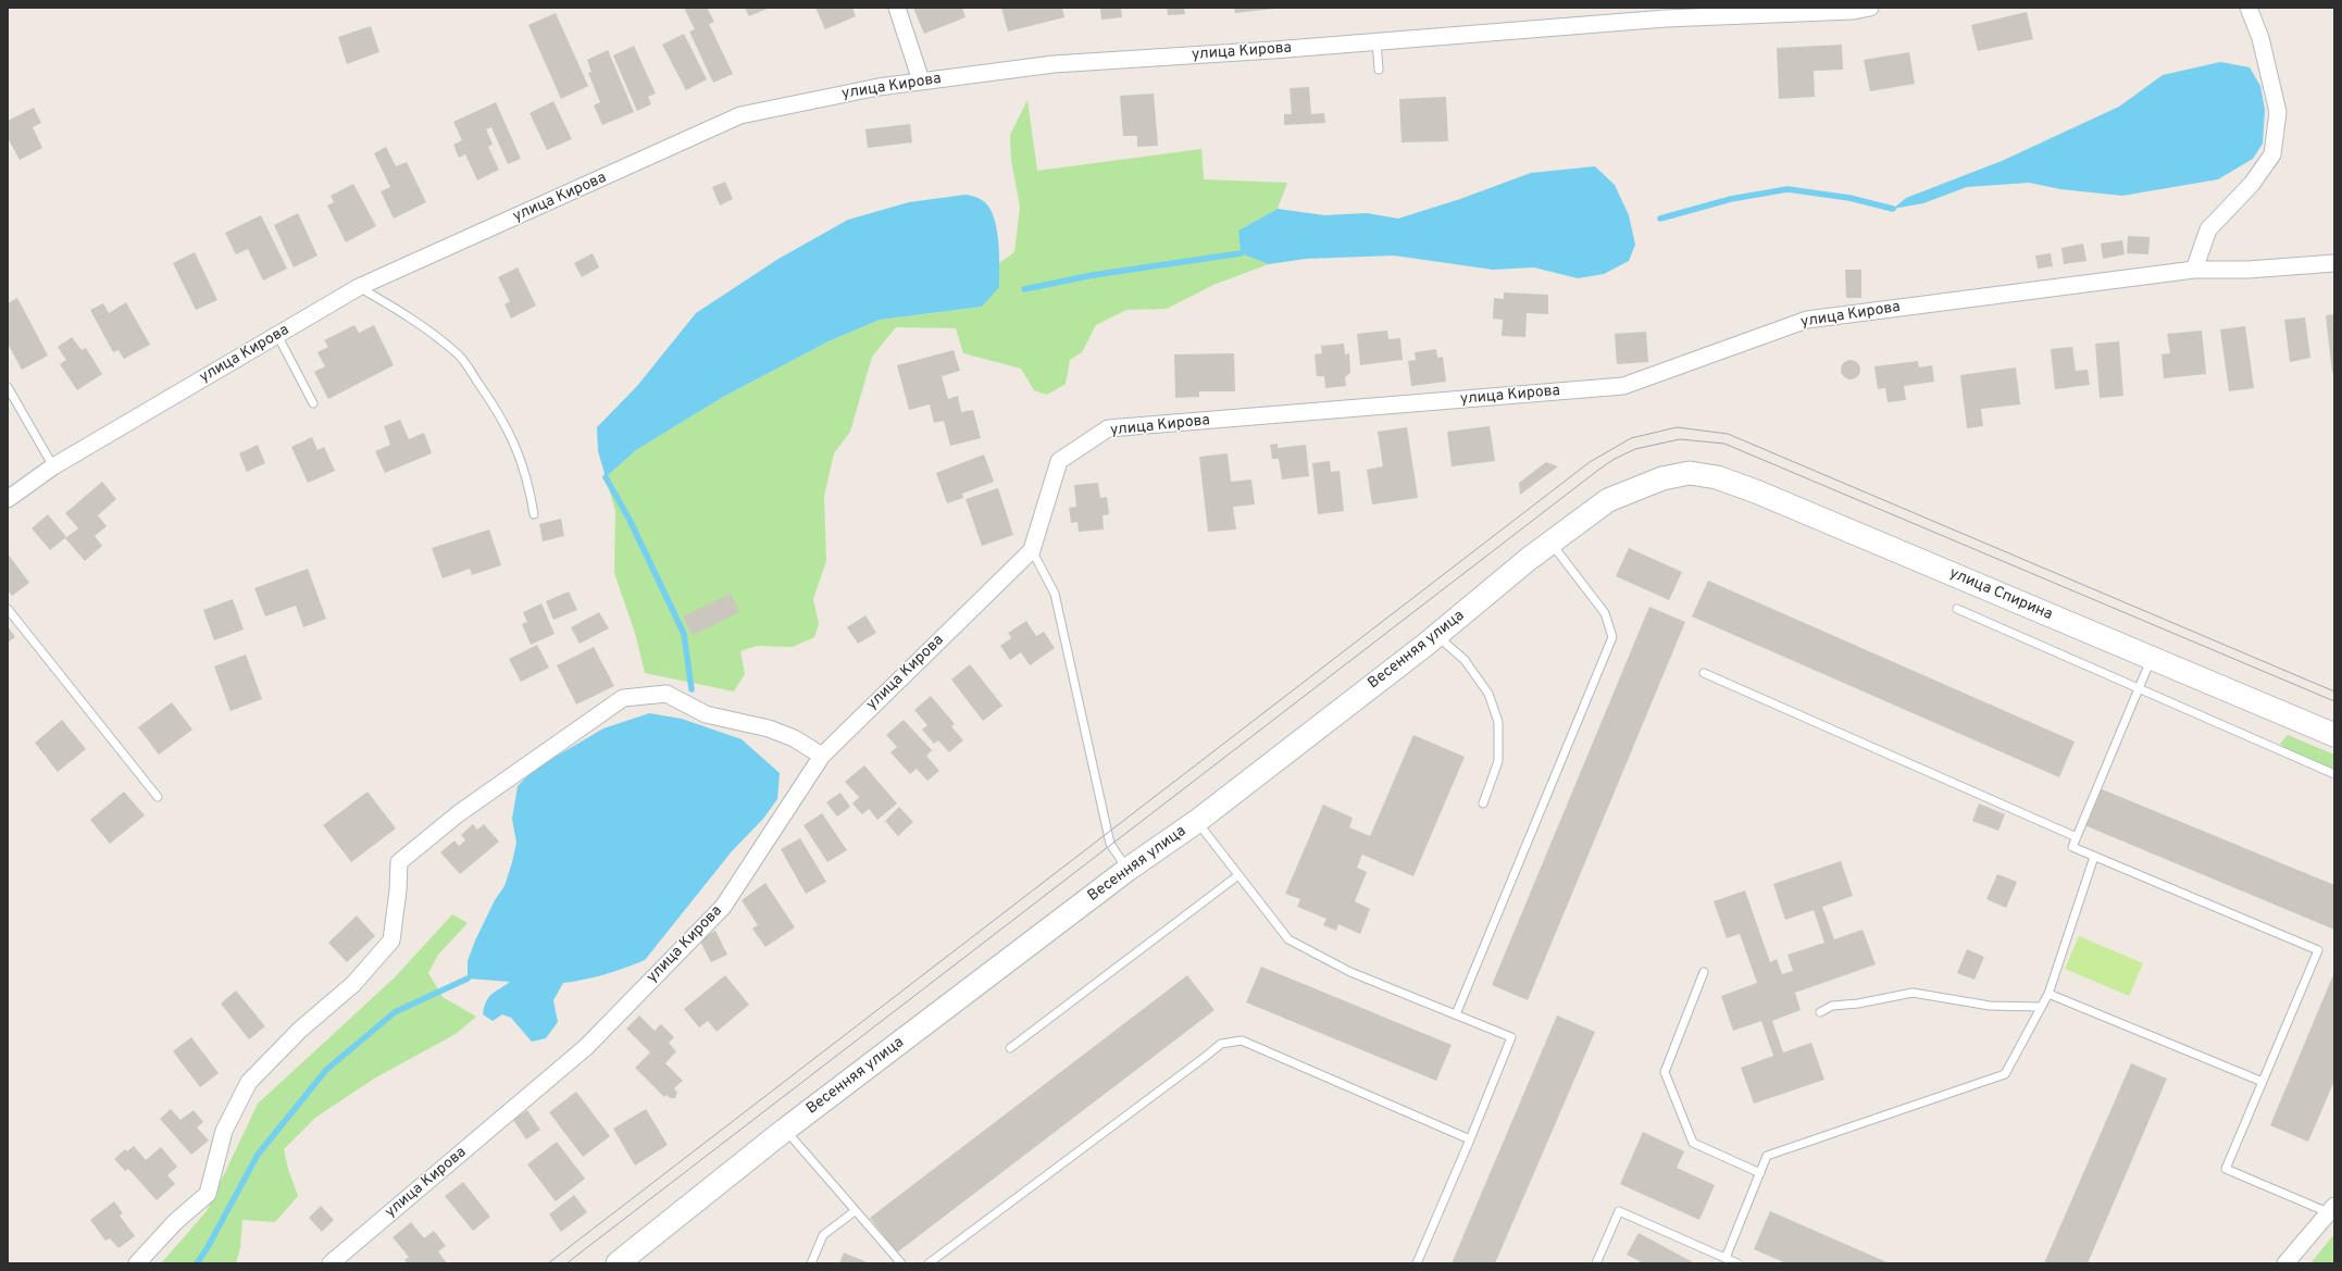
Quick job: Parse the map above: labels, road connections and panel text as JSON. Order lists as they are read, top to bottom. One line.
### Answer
{"streets":{"main road":["улица Спирина","Весенняя улица"],"street":["улица Кирова"]},"crossings":[["улица Спирина","Весенняя улица"]]}
